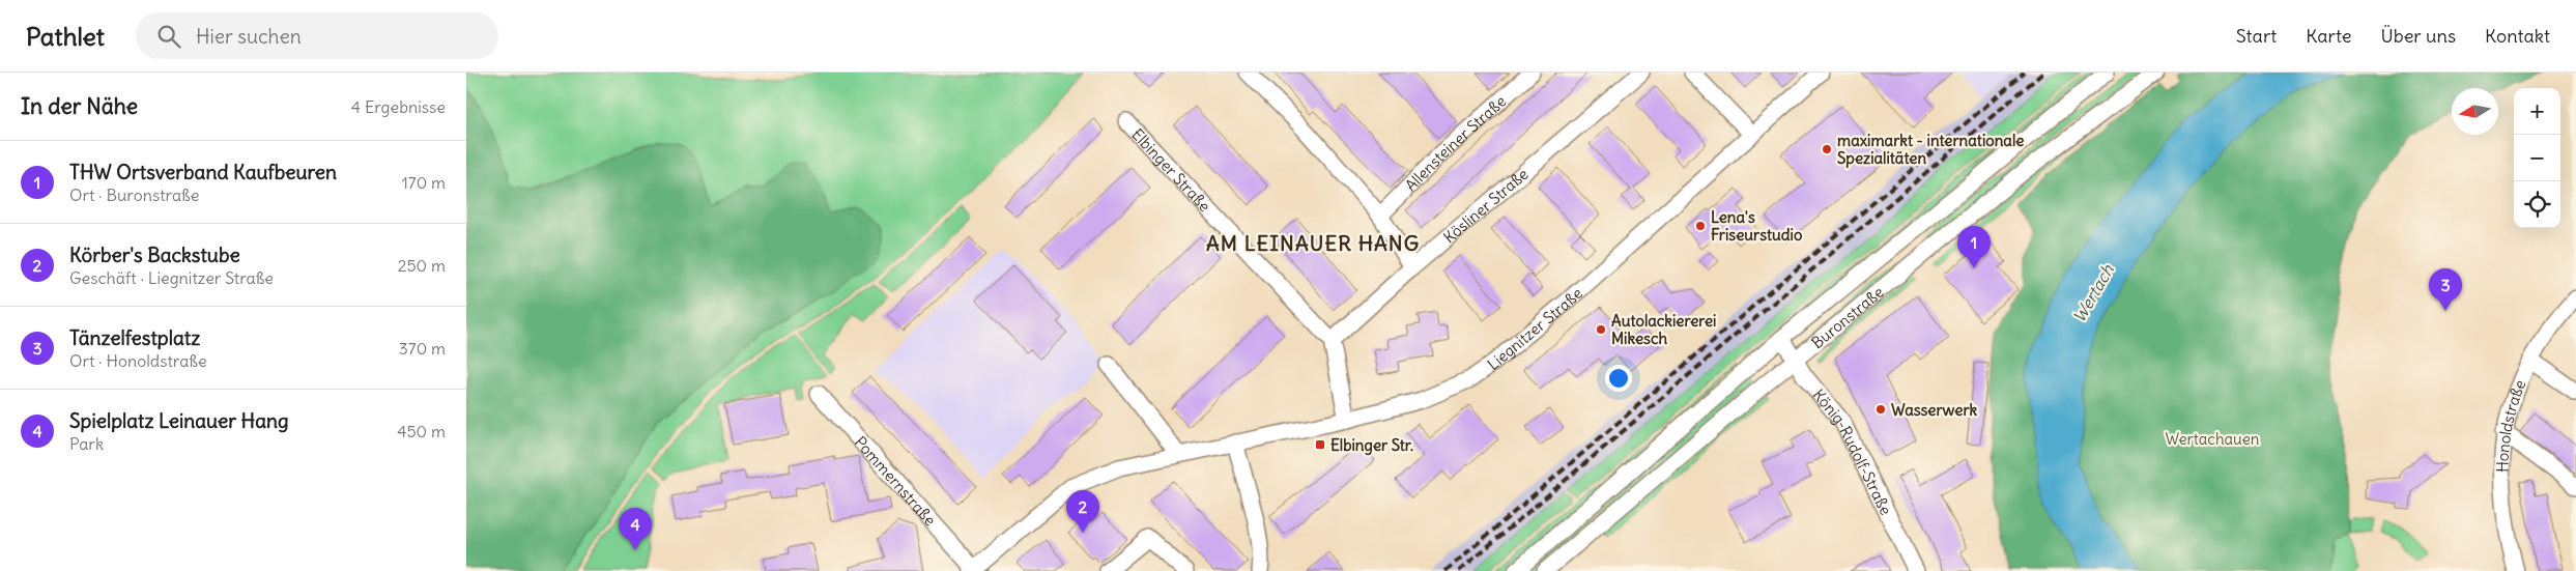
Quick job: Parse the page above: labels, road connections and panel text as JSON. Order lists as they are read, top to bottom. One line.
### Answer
{"streets":{"street":["Allensteiner Straße","Elbinger Straße","Kösliner Straße","Buronstraße","Liegnitzer Straße","Honoldstraße","König-Rudolf-Straße","Pommernstraße"]},"crossings":[["Elbinger Straße","Kösliner Straße"],["Buronstraße","König-Rudolf-Straße"],["Liegnitzer Straße","Pommernstraße"]],"districts":["AM LEINAUER HANG"],"water":["Wertach"],"parks":["Wertachauen"],"places":{"other":["maximarkt - internationale Spezialitäten","Lena's Friseurstudio","Autolackiererei Mikesch","Wasserwerk"],"transit":["Elbinger Str."]},"north":"left","page":{"header":"Pathlet","search":"Hier suchen","nav":["Start","Karte","Über uns","Kontakt"],"heading":["In der Nähe","4 Ergebnisse"],"map_buttons":["+","−"],"list":[{"mark":"1","name":"THW Ortsverband Kaufbeuren","note":"Ort · Buronstraße","value":"170 m"},{"mark":"2","name":"Körber's Backstube","note":"Geschäft · Liegnitzer Straße","value":"250 m"},{"mark":"3","name":"Tänzelfestplatz","note":"Ort · Honoldstraße","value":"370 m"},{"mark":"4","name":"Spielplatz Leinauer Hang","note":"Park","value":"450 m"}],"pins":["1","3","2","4"]}}
